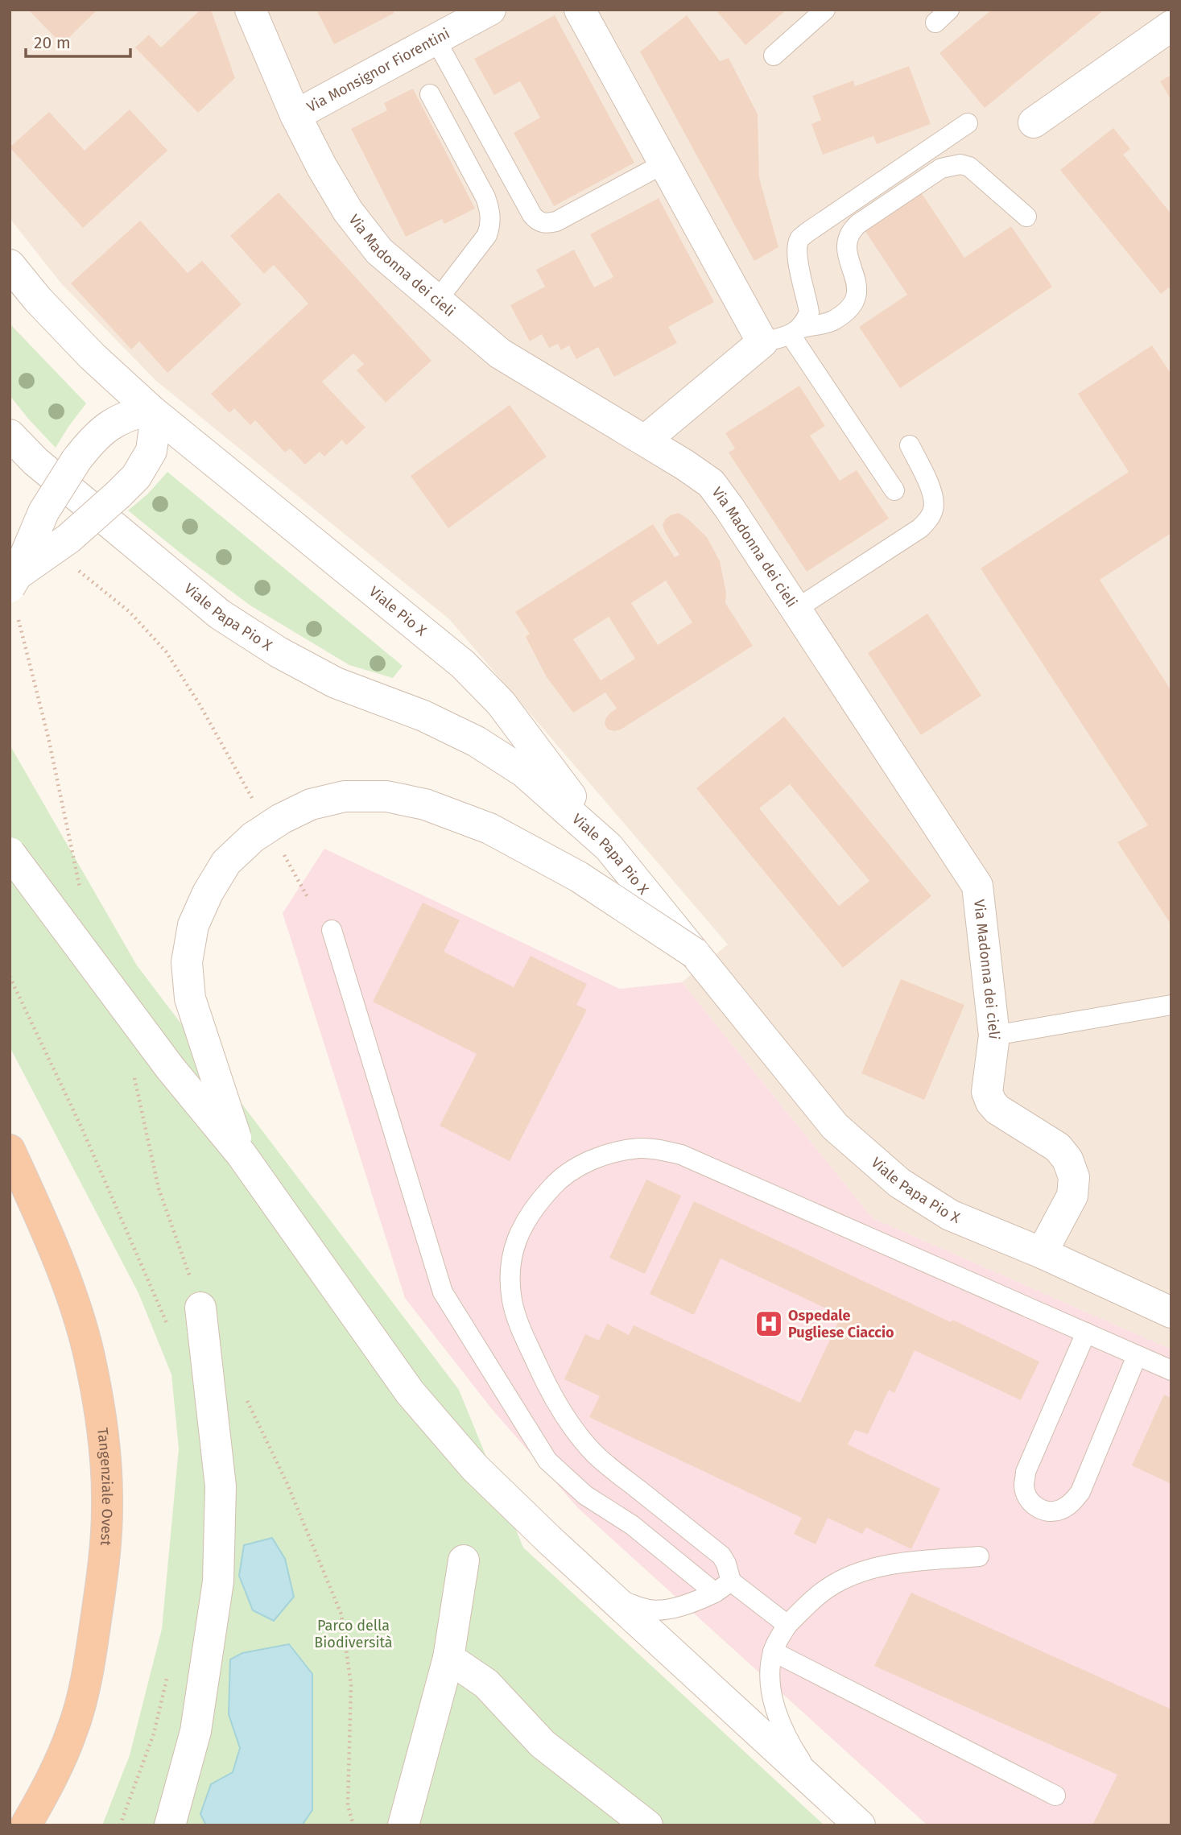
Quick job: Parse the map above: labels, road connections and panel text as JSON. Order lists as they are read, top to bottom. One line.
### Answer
{"streets":{"highway":["Tangenziale Ovest"],"street":["Via Monsignor Fiorentini","Via Madonna dei cieli","Viale Pio X","Viale Papa Pio X"]},"crossings":[["Via Monsignor Fiorentini","Via Madonna dei cieli"],["Via Madonna dei cieli","Viale Papa Pio X"],["Viale Pio X","Viale Papa Pio X"]],"parks":["Parco della Biodiversità"],"places":{"hospital":["Ospedale Pugliese Ciaccio"]},"scale_bar":"20 m"}
